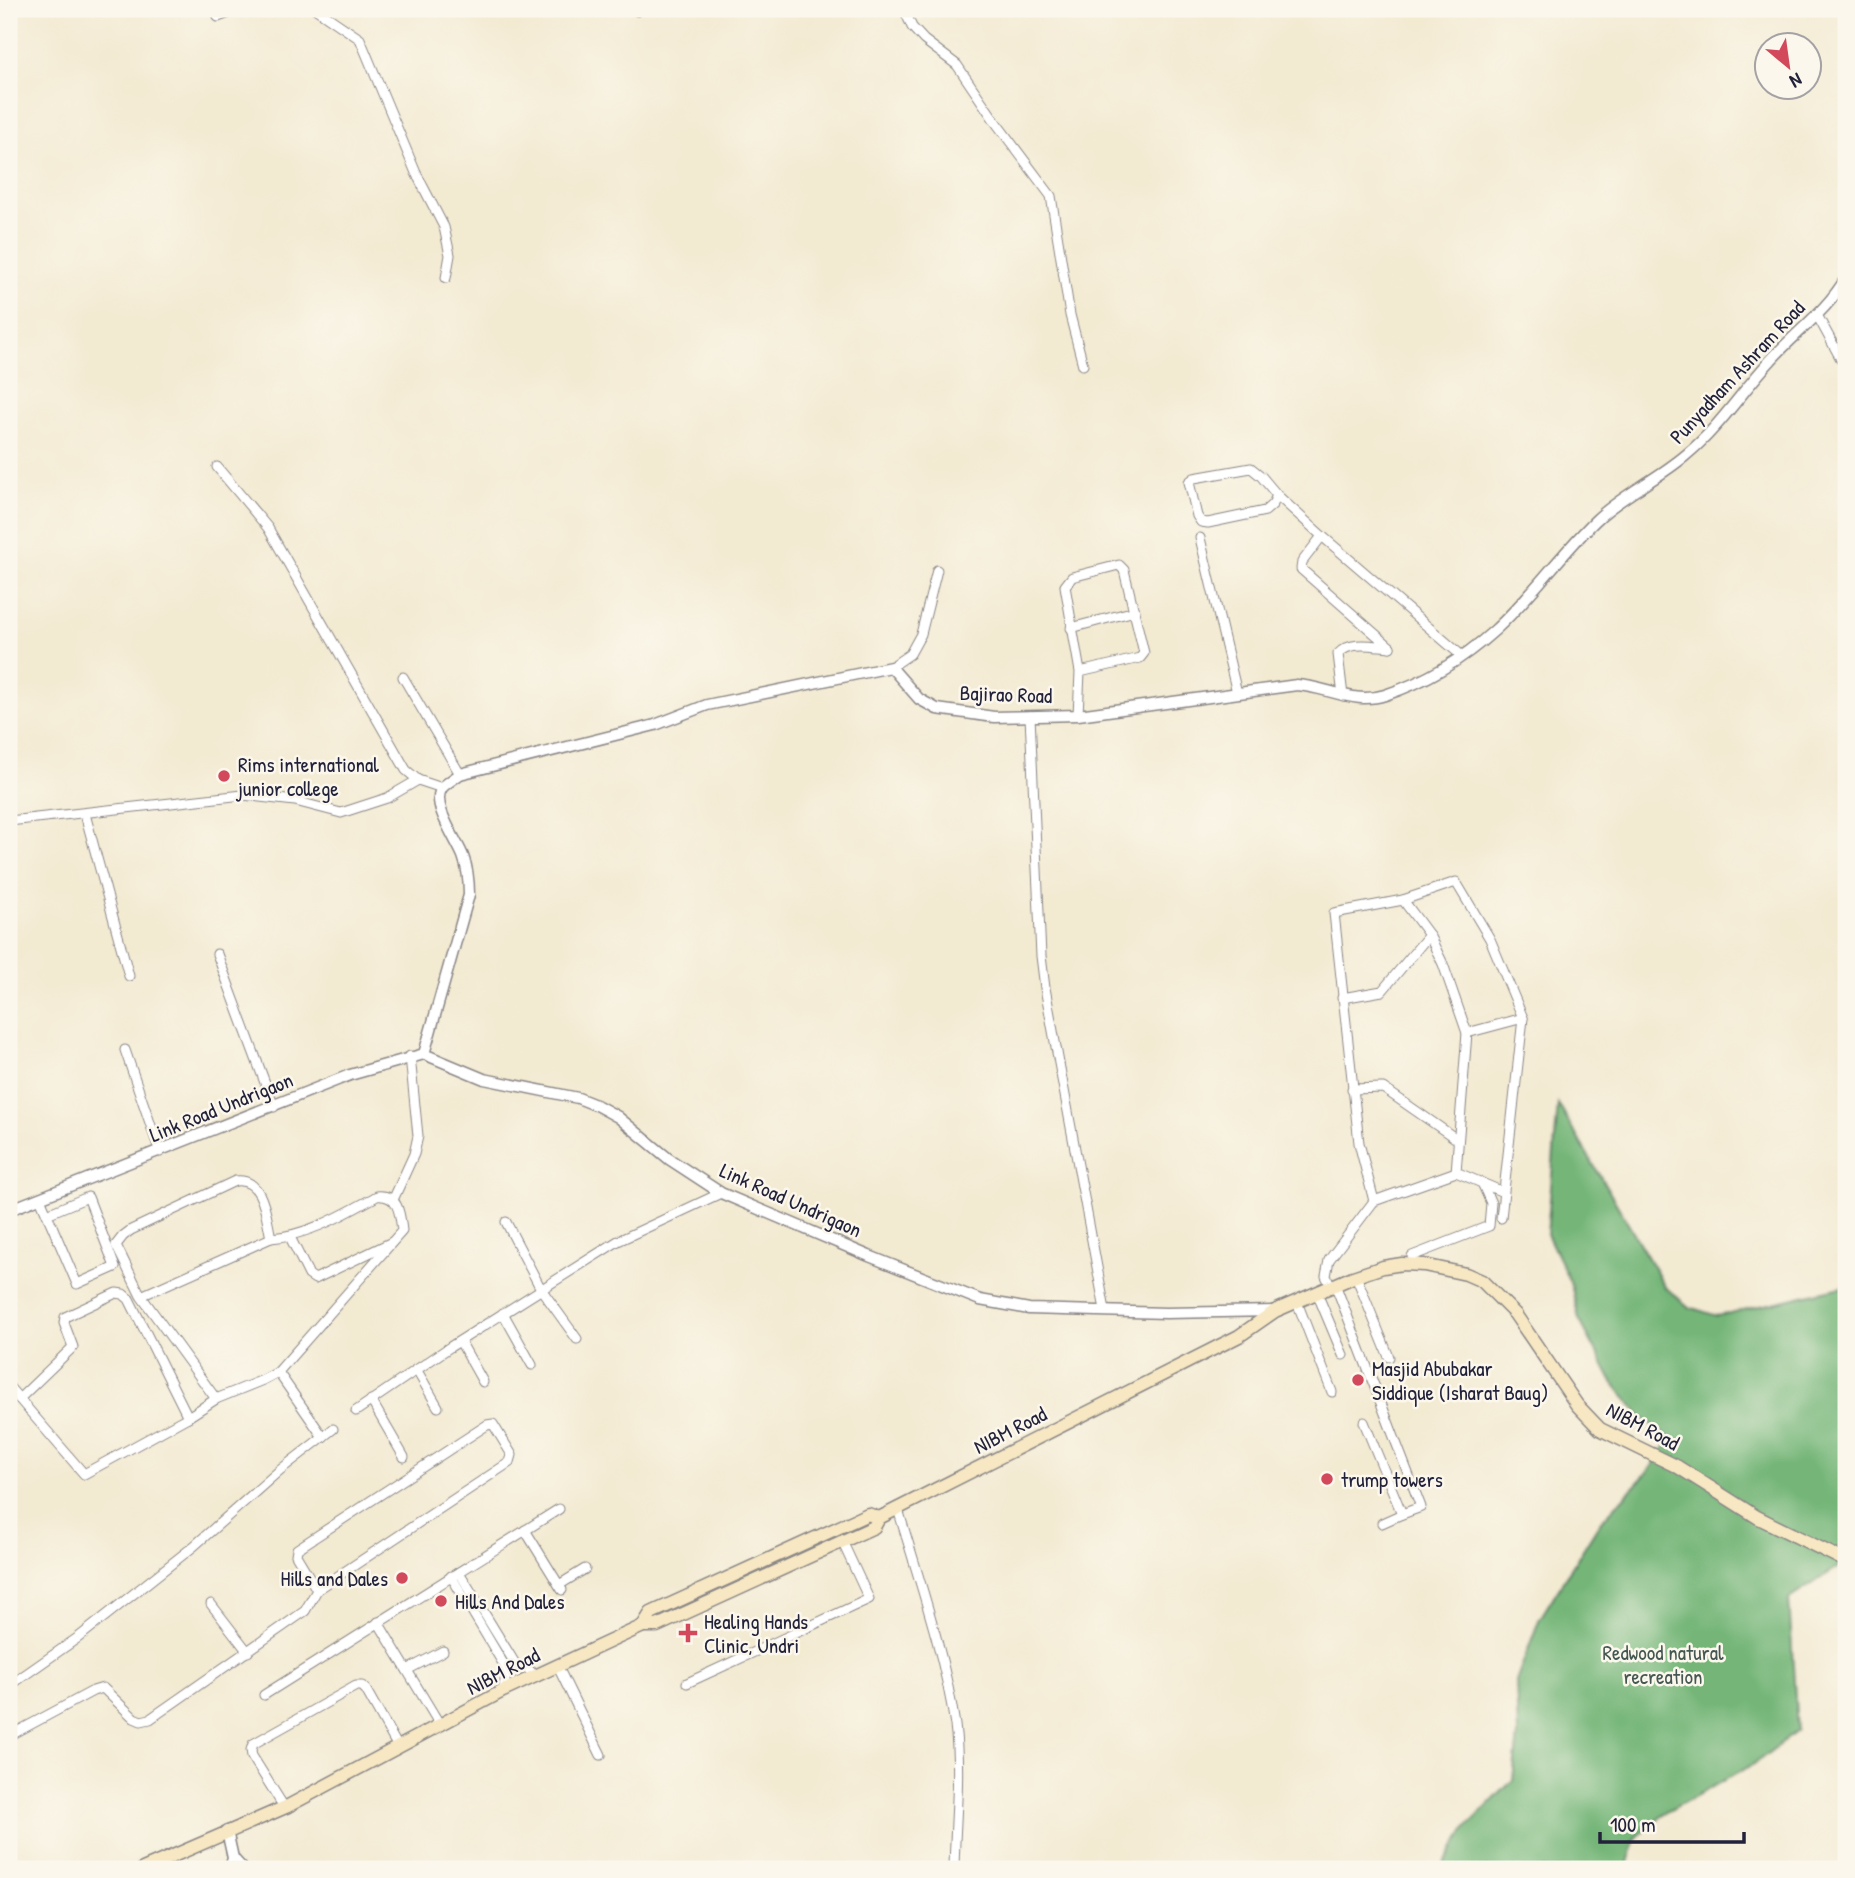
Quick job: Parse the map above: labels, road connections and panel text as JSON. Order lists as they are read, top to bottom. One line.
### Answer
{"streets":{"main road":["NIBM Road"],"street":["Punyadham Ashram Road","Bajirao Road","Link Road Undrigaon"]},"crossings":[["Punyadham Ashram Road","Bajirao Road"],["Link Road Undrigaon","NIBM Road"]],"parks":["Redwood natural recreation"],"places":{"other":["Rims international junior college","Masjid Abubakar Siddique (Isharat Baug)","trump towers","Hills and Dales","Hills And Dales"],"health":["Healing Hands Clinic, Undri"]},"scale_bar":"100 m","north":"bottom right"}
